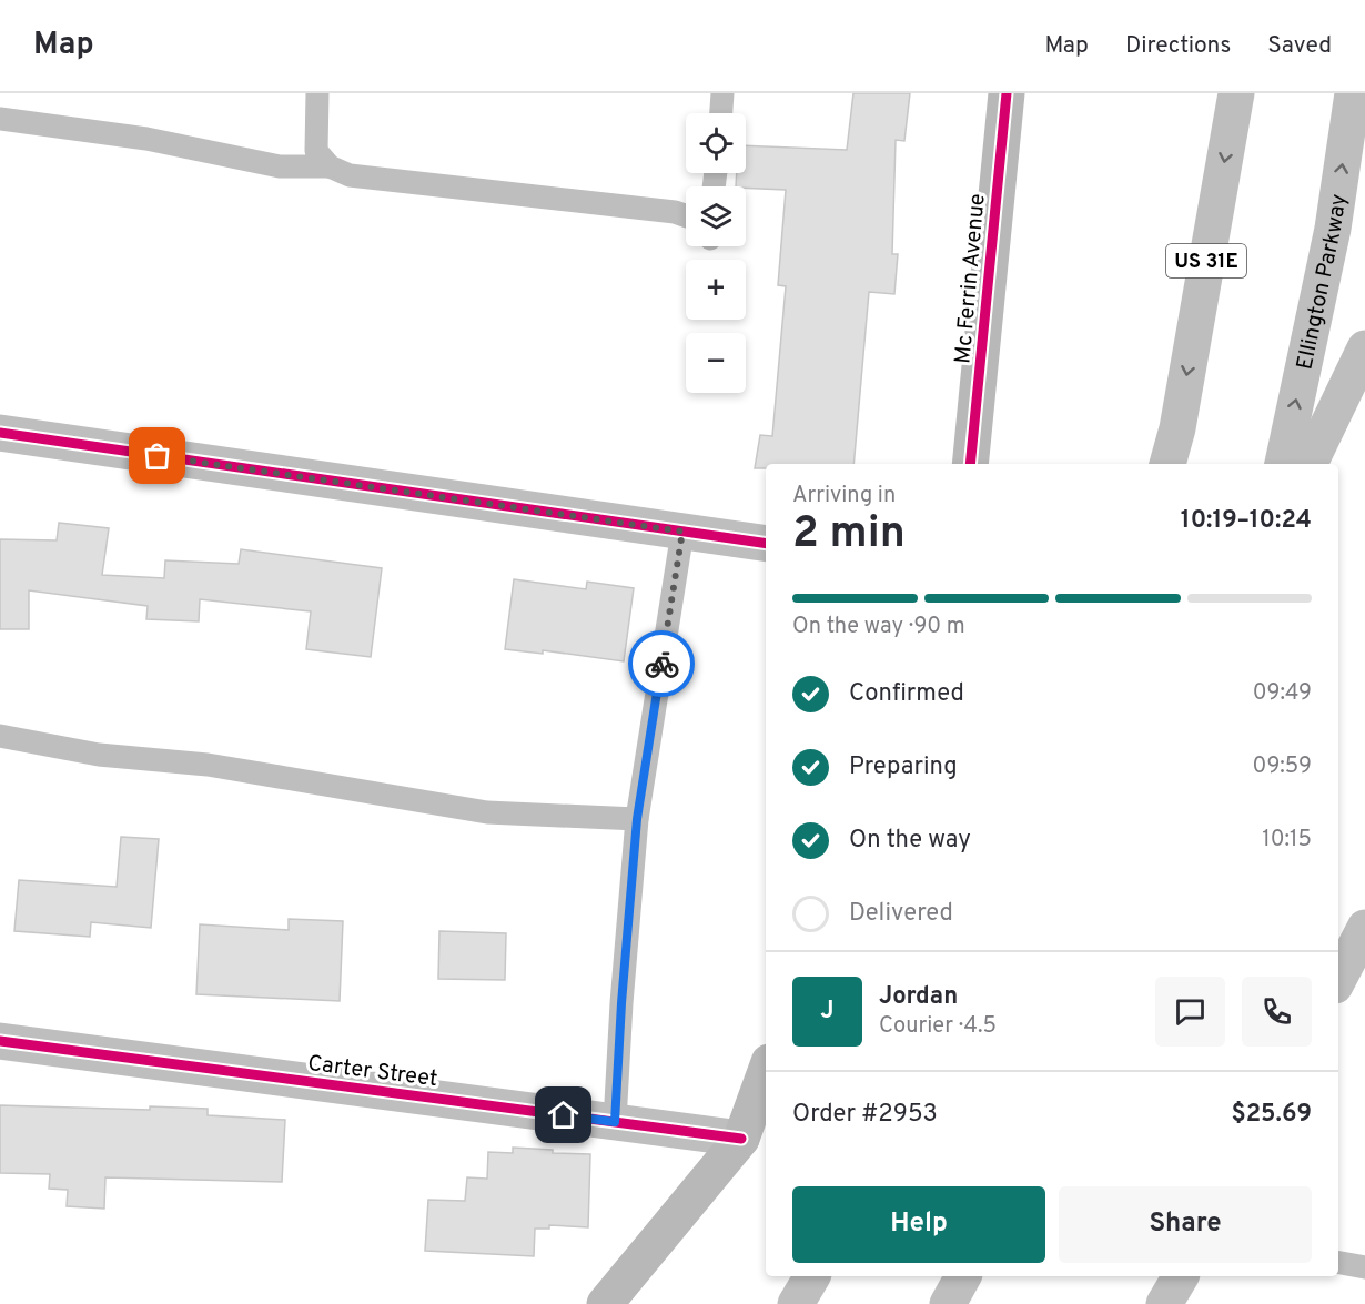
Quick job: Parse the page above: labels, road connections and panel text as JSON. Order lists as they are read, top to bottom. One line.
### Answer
{"streets":{"main road":["US 31E","Ellington Parkway","Carter Street"],"street":["Mc Ferrin Avenue"]},"page":{"header":"Map","nav":["Map","Directions","Saved"],"map_buttons":["+","−"],"heading":["2 min","Arriving in","10:19–10:24"],"panel":["Jordan","Courier · 4.5","Order #2953","$25.69"],"bar":"On the way · 90 m","list":[["Confirmed","09:49"],["Preparing","09:59"],["On the way","10:15"],"Delivered"],"round":"J","buttons":["Help","Share"]}}
